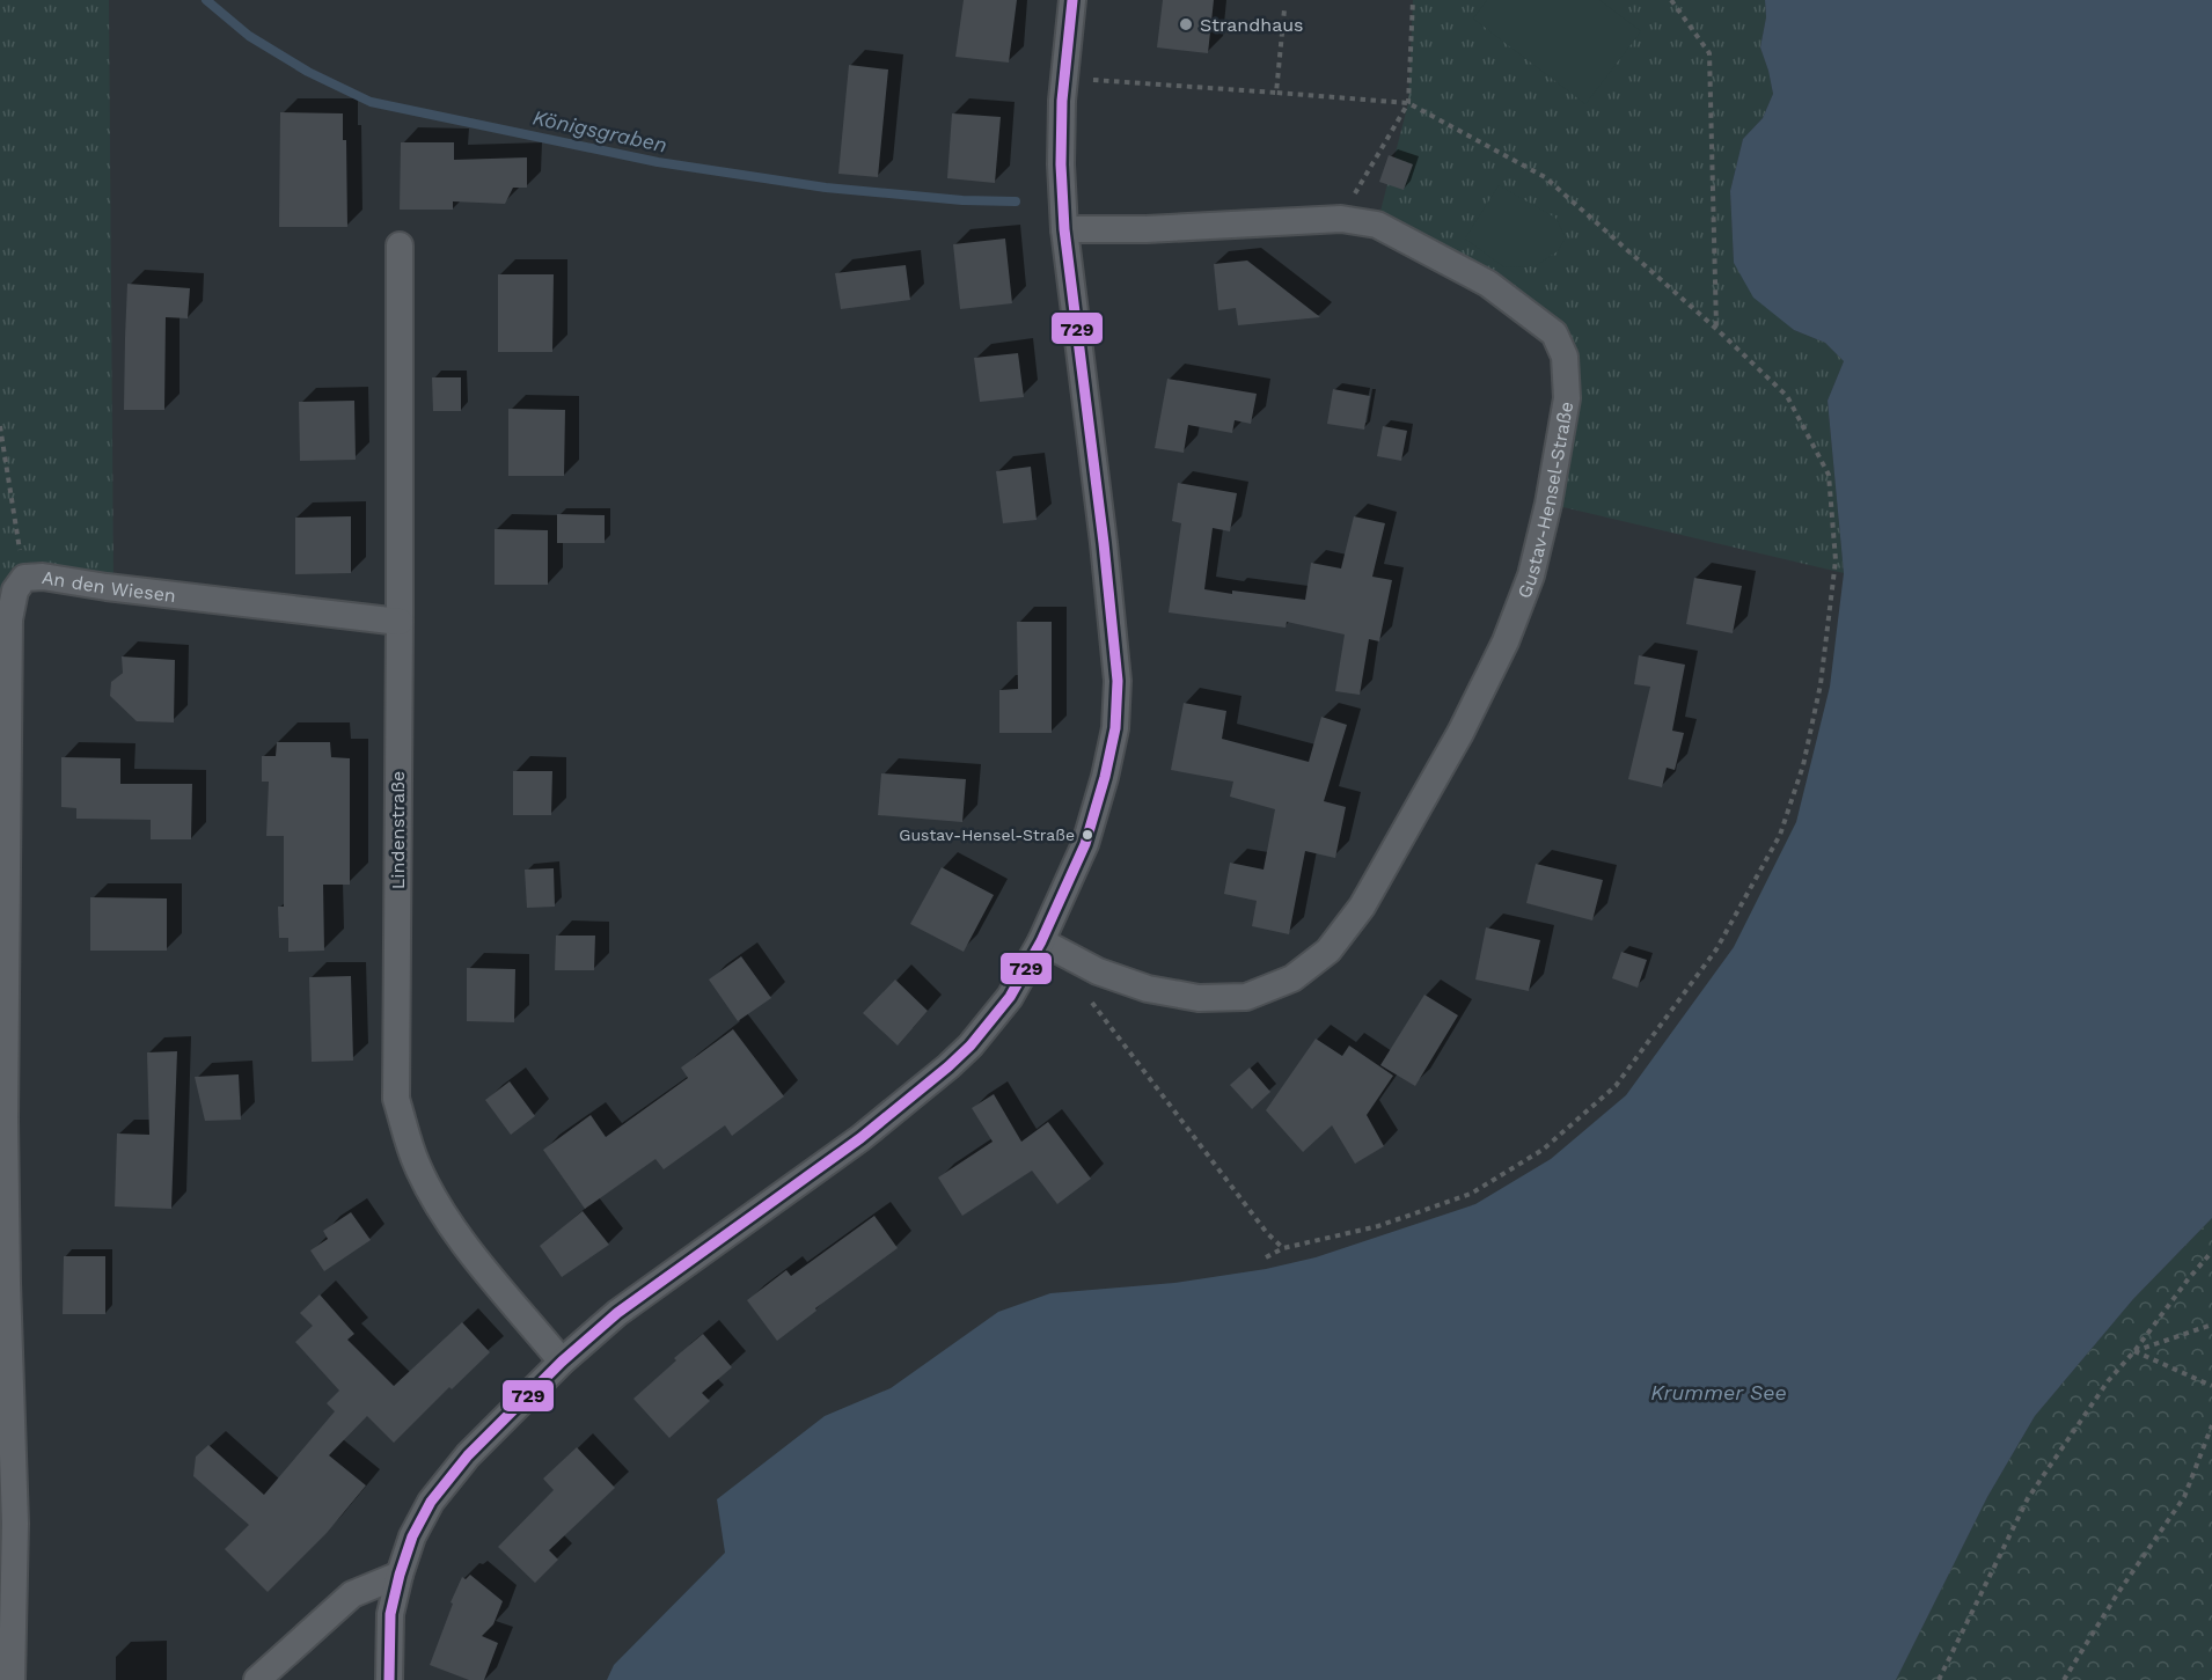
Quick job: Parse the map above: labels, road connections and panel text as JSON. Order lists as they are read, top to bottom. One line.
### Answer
{"streets":{"street":["Gustav-Hensel-Straße","An den Wiesen","Lindenstraße"]},"crossings":[["An den Wiesen","Lindenstraße"]],"water":["Königsgraben","Krummer See"],"places":["Strandhaus","Gustav-Hensel-Straße"],"lines":["transit line 729"]}
